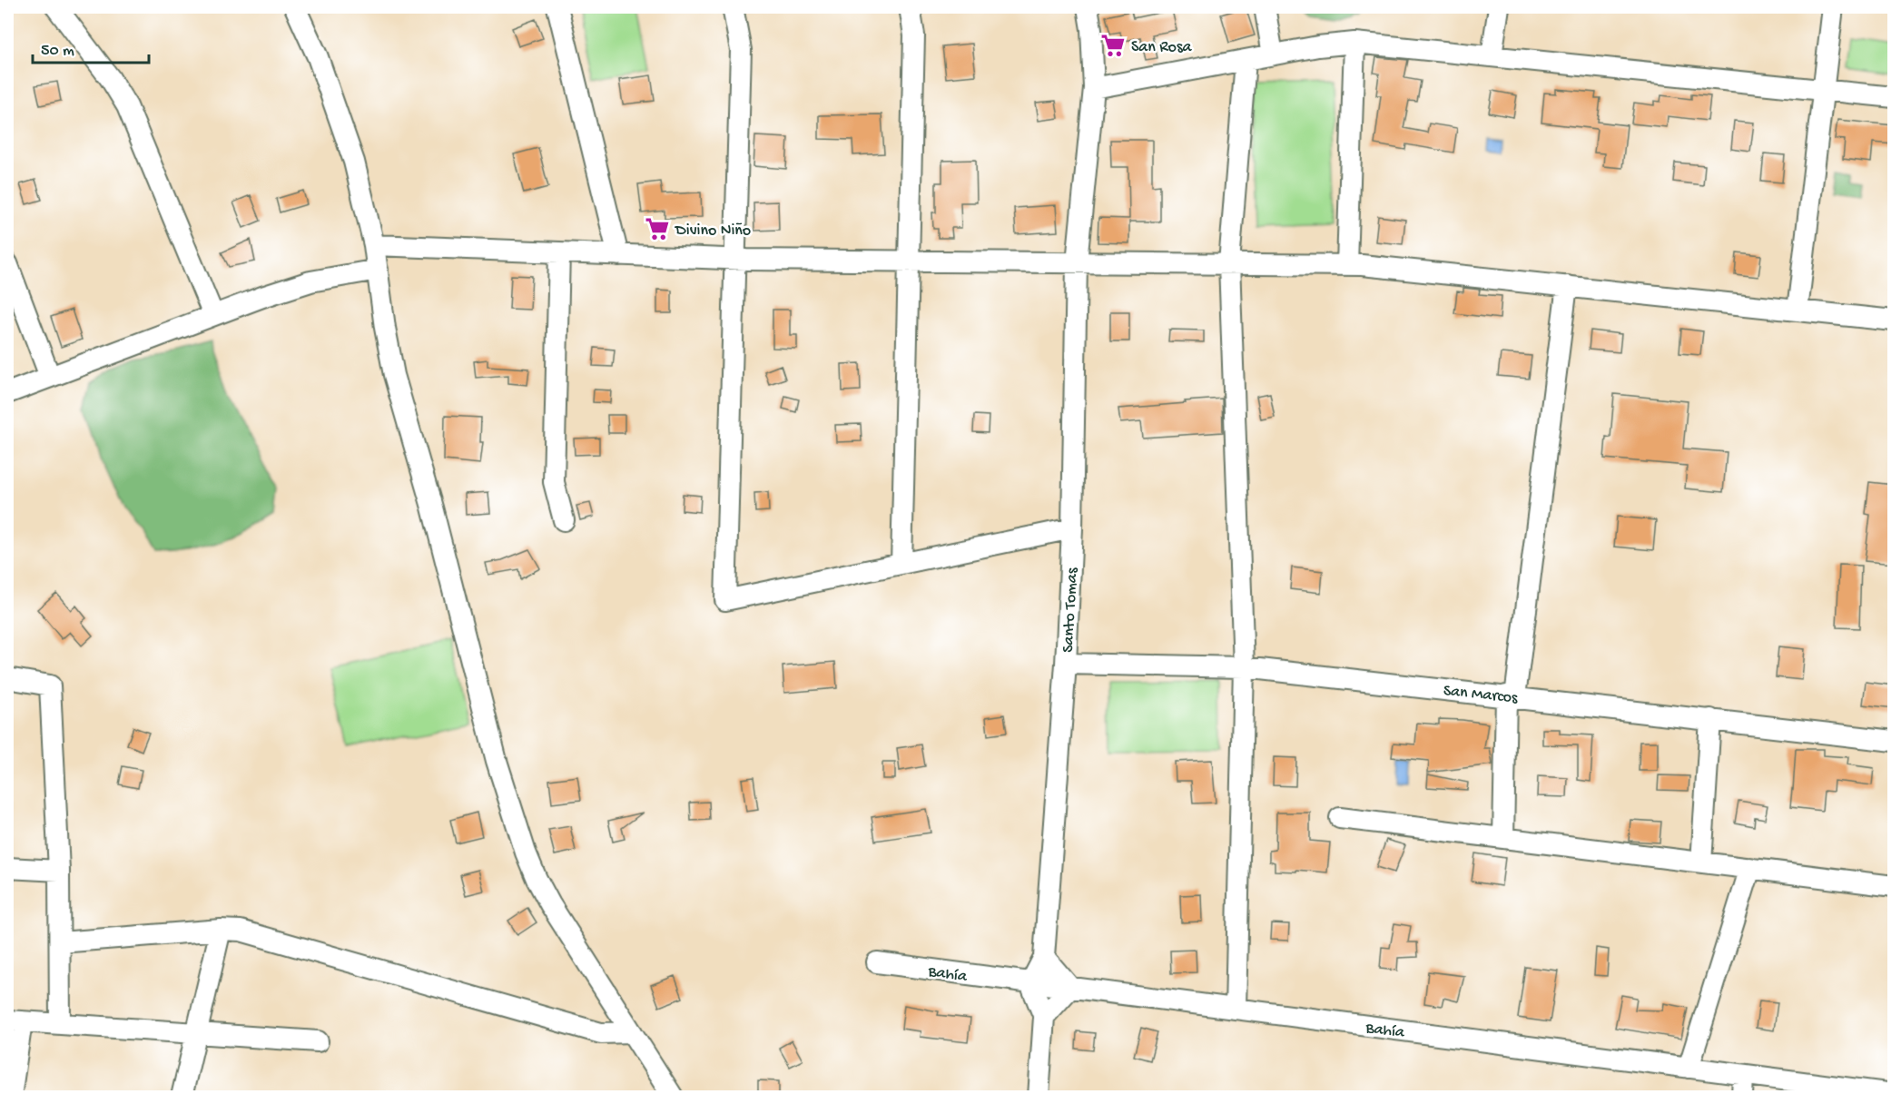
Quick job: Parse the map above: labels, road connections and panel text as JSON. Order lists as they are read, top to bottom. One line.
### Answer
{"streets":{"street":["Santo Tomas","San Marcos","Bahía"]},"crossings":[["Santo Tomas","San Marcos"],["Santo Tomas","Bahía"]],"places":{"supermarket":["San Rosa","Divino Niño"]},"scale_bar":"50 m"}
